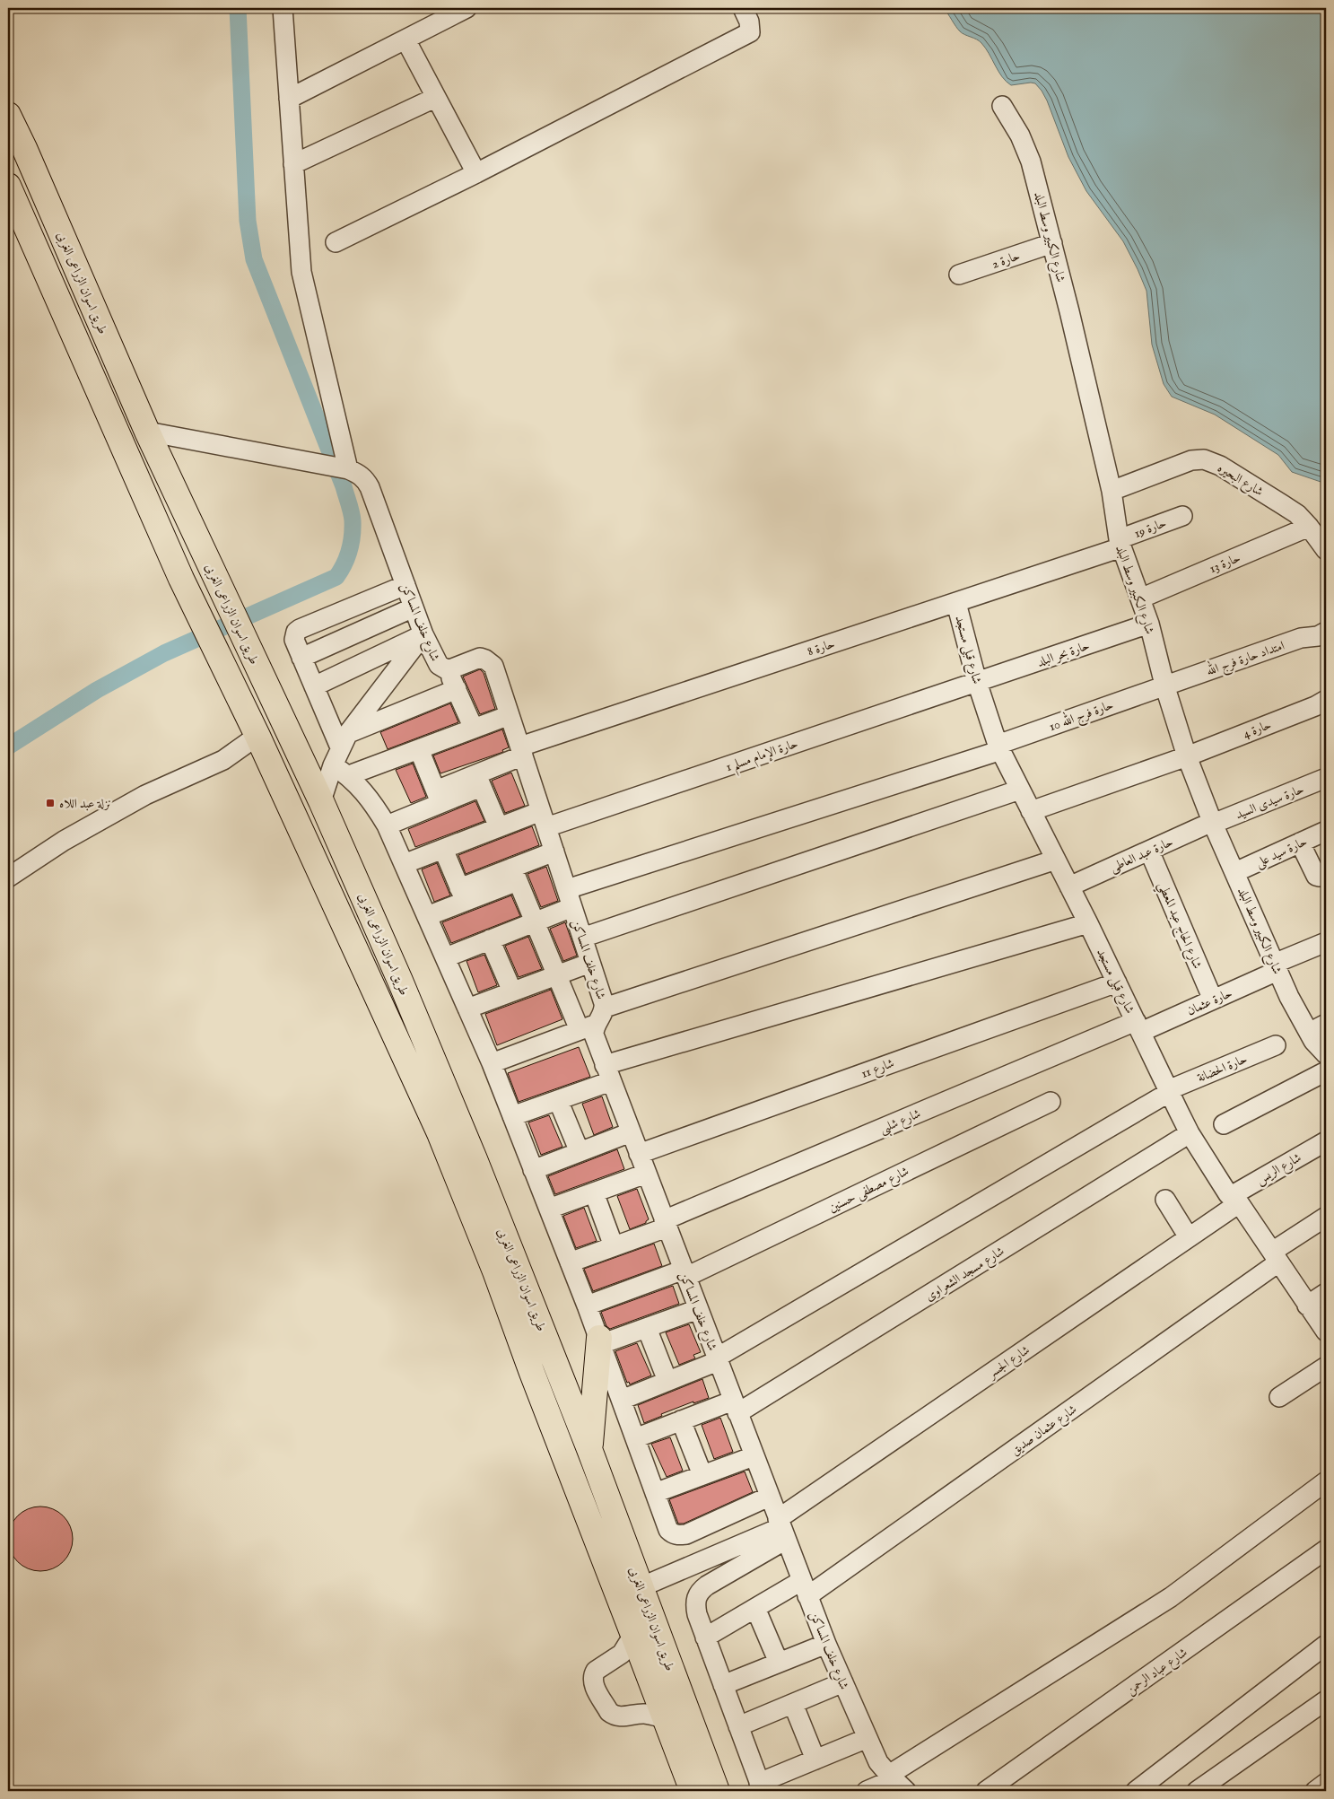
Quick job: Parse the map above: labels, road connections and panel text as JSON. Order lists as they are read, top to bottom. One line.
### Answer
{"streets":{"main road":["طريق اسوان الزراعى الغربى"],"street":["شارع الكبير وسط البلد","حارة 2","شارع البحيره","حارة 19","حارة 13","شارع خلف المساكن","حارة 8","شارع قبلى مستجد","حارة بحر البلد","امتداد حارة فرج الله","حارة فرج الله 10","حارة 4","حارة الإمام مسلم 1","حارة سيدى السيد","حارة سيد على","حارة عبد العاطى","شارع الحاج عبد المعطي","حارة عثمان","شارع 11","حارة الحضانة","شارع شلبى","شارع الريس","شارع مصطفى حسنين","شارع مسجد الشعراوى","شارع الجسر","شارع عثمان صديق","شارع عباد الرحمن"]},"crossings":[["شارع الكبير وسط البلد","حارة 2"],["شارع الكبير وسط البلد","شارع البحيره"],["شارع الكبير وسط البلد","حارة 19"],["شارع الكبير وسط البلد","حارة 13"],["شارع الكبير وسط البلد","حارة 8"],["شارع الكبير وسط البلد","حارة بحر البلد"],["شارع الكبير وسط البلد","امتداد حارة فرج الله"],["شارع الكبير وسط البلد","حارة فرج الله 10"],["شارع الكبير وسط البلد","حارة 4"],["شارع الكبير وسط البلد","حارة سيدى السيد"],["شارع الكبير وسط البلد","حارة سيد على"],["شارع الكبير وسط البلد","حارة عبد العاطى"],["شارع الكبير وسط البلد","حارة عثمان"],["طريق اسوان الزراعى الغربى","شارع خلف المساكن"],["شارع البحيره","حارة 13"],["حارة 19","حارة 8"],["شارع خلف المساكن","حارة 8"],["شارع خلف المساكن","حارة فرج الله 10"],["شارع خلف المساكن","حارة الإمام مسلم 1"],["شارع خلف المساكن","شارع 11"],["شارع خلف المساكن","حارة الحضانة"],["شارع خلف المساكن","شارع شلبى"],["شارع خلف المساكن","شارع مصطفى حسنين"],["شارع خلف المساكن","شارع مسجد الشعراوى"],["شارع خلف المساكن","شارع الجسر"],["شارع خلف المساكن","شارع عثمان صديق"],["حارة 8","شارع قبلى مستجد"],["شارع قبلى مستجد","حارة بحر البلد"],["شارع قبلى مستجد","حارة فرج الله 10"],["شارع قبلى مستجد","حارة الإمام مسلم 1"],["شارع قبلى مستجد","حارة عبد العاطى"],["شارع قبلى مستجد","حارة عثمان"],["شارع قبلى مستجد","شارع 11"],["شارع قبلى مستجد","حارة الحضانة"],["شارع قبلى مستجد","شارع شلبى"],["شارع قبلى مستجد","شارع الريس"],["شارع قبلى مستجد","شارع مسجد الشعراوى"],["شارع قبلى مستجد","شارع الجسر"],["شارع قبلى مستجد","شارع عثمان صديق"],["حارة بحر البلد","حارة الإمام مسلم 1"],["امتداد حارة فرج الله","حارة فرج الله 10"],["حارة سيدى السيد","حارة عبد العاطى"],["حارة عبد العاطى","شارع الحاج عبد المعطي"],["شارع الحاج عبد المعطي","حارة عثمان"],["حارة عثمان","شارع شلبى"],["شارع الريس","شارع الجسر"]],"places":{"transit":["نزلة عبد اللاه"]}}
